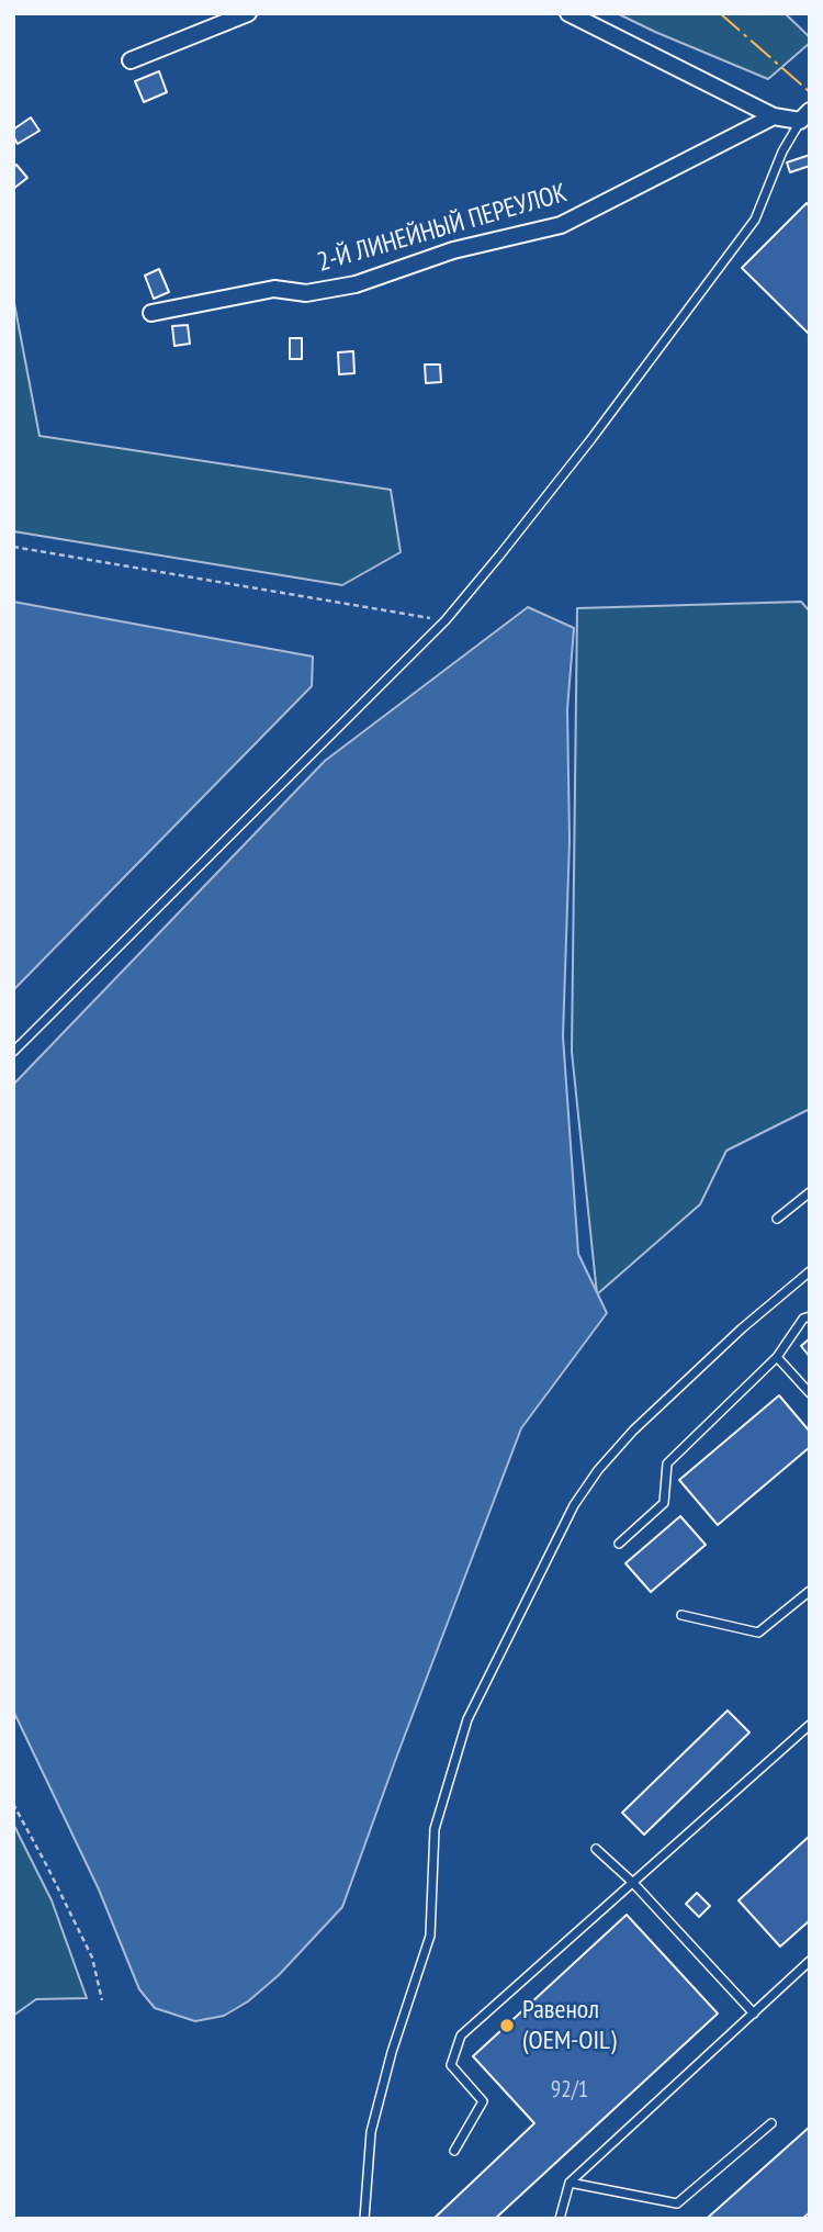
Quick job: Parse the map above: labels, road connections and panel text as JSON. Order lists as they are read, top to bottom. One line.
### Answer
{"streets":{"street":["2-Й ЛИНЕЙНЫЙ ПЕРЕУЛОК"]},"places":["Равенол (OEM-OIL)"],"house_numbers":["92/1"]}
